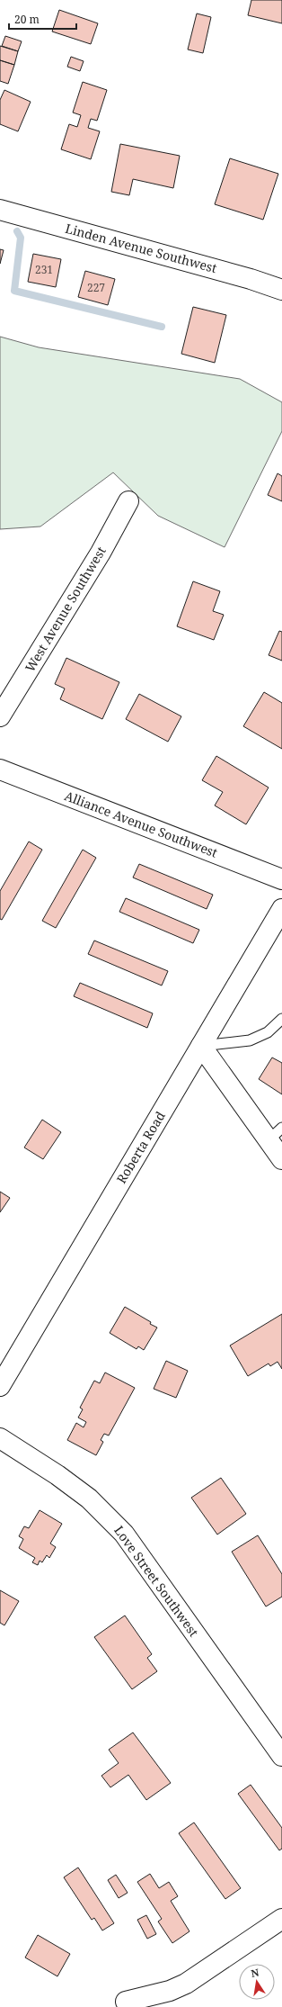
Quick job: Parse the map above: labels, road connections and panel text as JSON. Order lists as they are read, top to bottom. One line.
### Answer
{"streets":{"street":["Linden Avenue Southwest","West Avenue Southwest","Alliance Avenue Southwest","Roberta Road","Love Street Southwest"]},"house_numbers":["231","227"],"scale_bar":"20 m","north":"top"}
